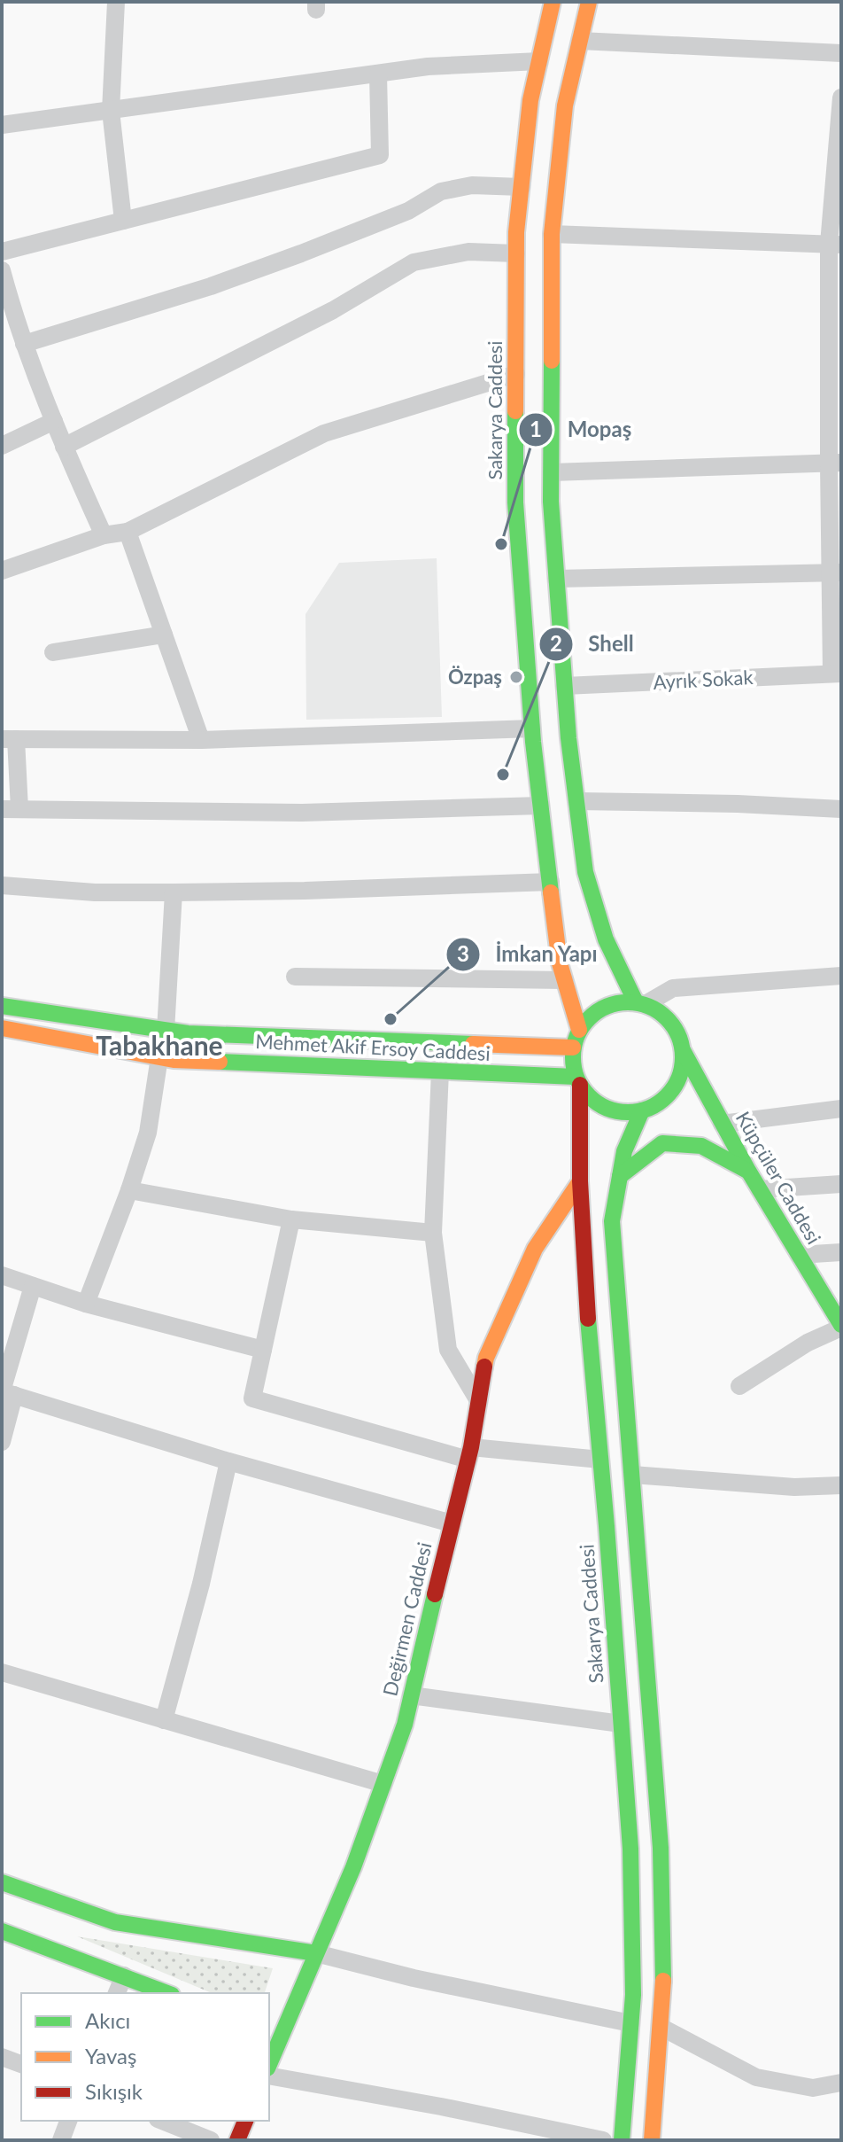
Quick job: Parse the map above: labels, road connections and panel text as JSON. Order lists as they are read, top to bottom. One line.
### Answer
{"streets":{"main road":["Sakarya Caddesi","Mehmet Akif Ersoy Caddesi","Küpçüler Caddesi","Değirmen Caddesi"],"street":["Ayrık Sokak"]},"crossings":[["Sakarya Caddesi","Mehmet Akif Ersoy Caddesi"],["Sakarya Caddesi","Küpçüler Caddesi"],["Sakarya Caddesi","Değirmen Caddesi"],["Mehmet Akif Ersoy Caddesi","Küpçüler Caddesi"]],"districts":["Tabakhane"],"places":["Mopaş","Özpaş","Shell","İmkan Yapı"],"legend":["Akıcı","Yavaş","Sıkışık"]}
